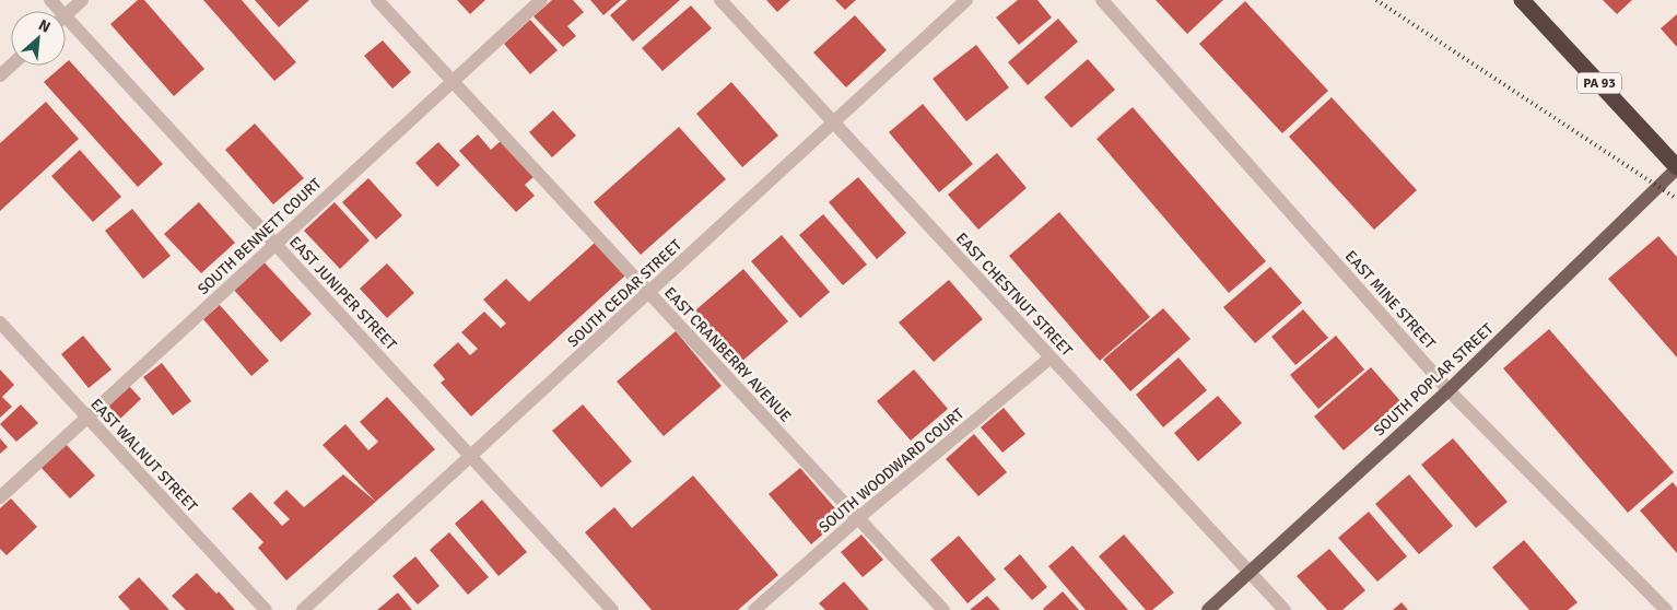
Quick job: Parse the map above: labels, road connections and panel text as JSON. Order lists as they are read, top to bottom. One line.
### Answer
{"streets":{"highway":["PA 93"],"main road":["SOUTH POPLAR STREET"],"street":["SOUTH BENNETT COURT","EAST JUNIPER STREET","SOUTH CEDAR STREET","EAST CHESTNUT STREET","EAST MINE STREET","EAST CRANBERRY AVENUE","EAST WALNUT STREET","SOUTH WOODWARD COURT"]},"crossings":[["PA 93","SOUTH POPLAR STREET"],["SOUTH BENNETT COURT","EAST JUNIPER STREET"],["SOUTH BENNETT COURT","EAST CRANBERRY AVENUE"],["SOUTH BENNETT COURT","EAST WALNUT STREET"],["EAST JUNIPER STREET","SOUTH CEDAR STREET"],["SOUTH CEDAR STREET","EAST CHESTNUT STREET"],["SOUTH CEDAR STREET","EAST CRANBERRY AVENUE"],["EAST CHESTNUT STREET","SOUTH POPLAR STREET"],["EAST CHESTNUT STREET","SOUTH WOODWARD COURT"],["EAST MINE STREET","SOUTH POPLAR STREET"],["EAST CRANBERRY AVENUE","SOUTH WOODWARD COURT"]],"north":"top right"}
